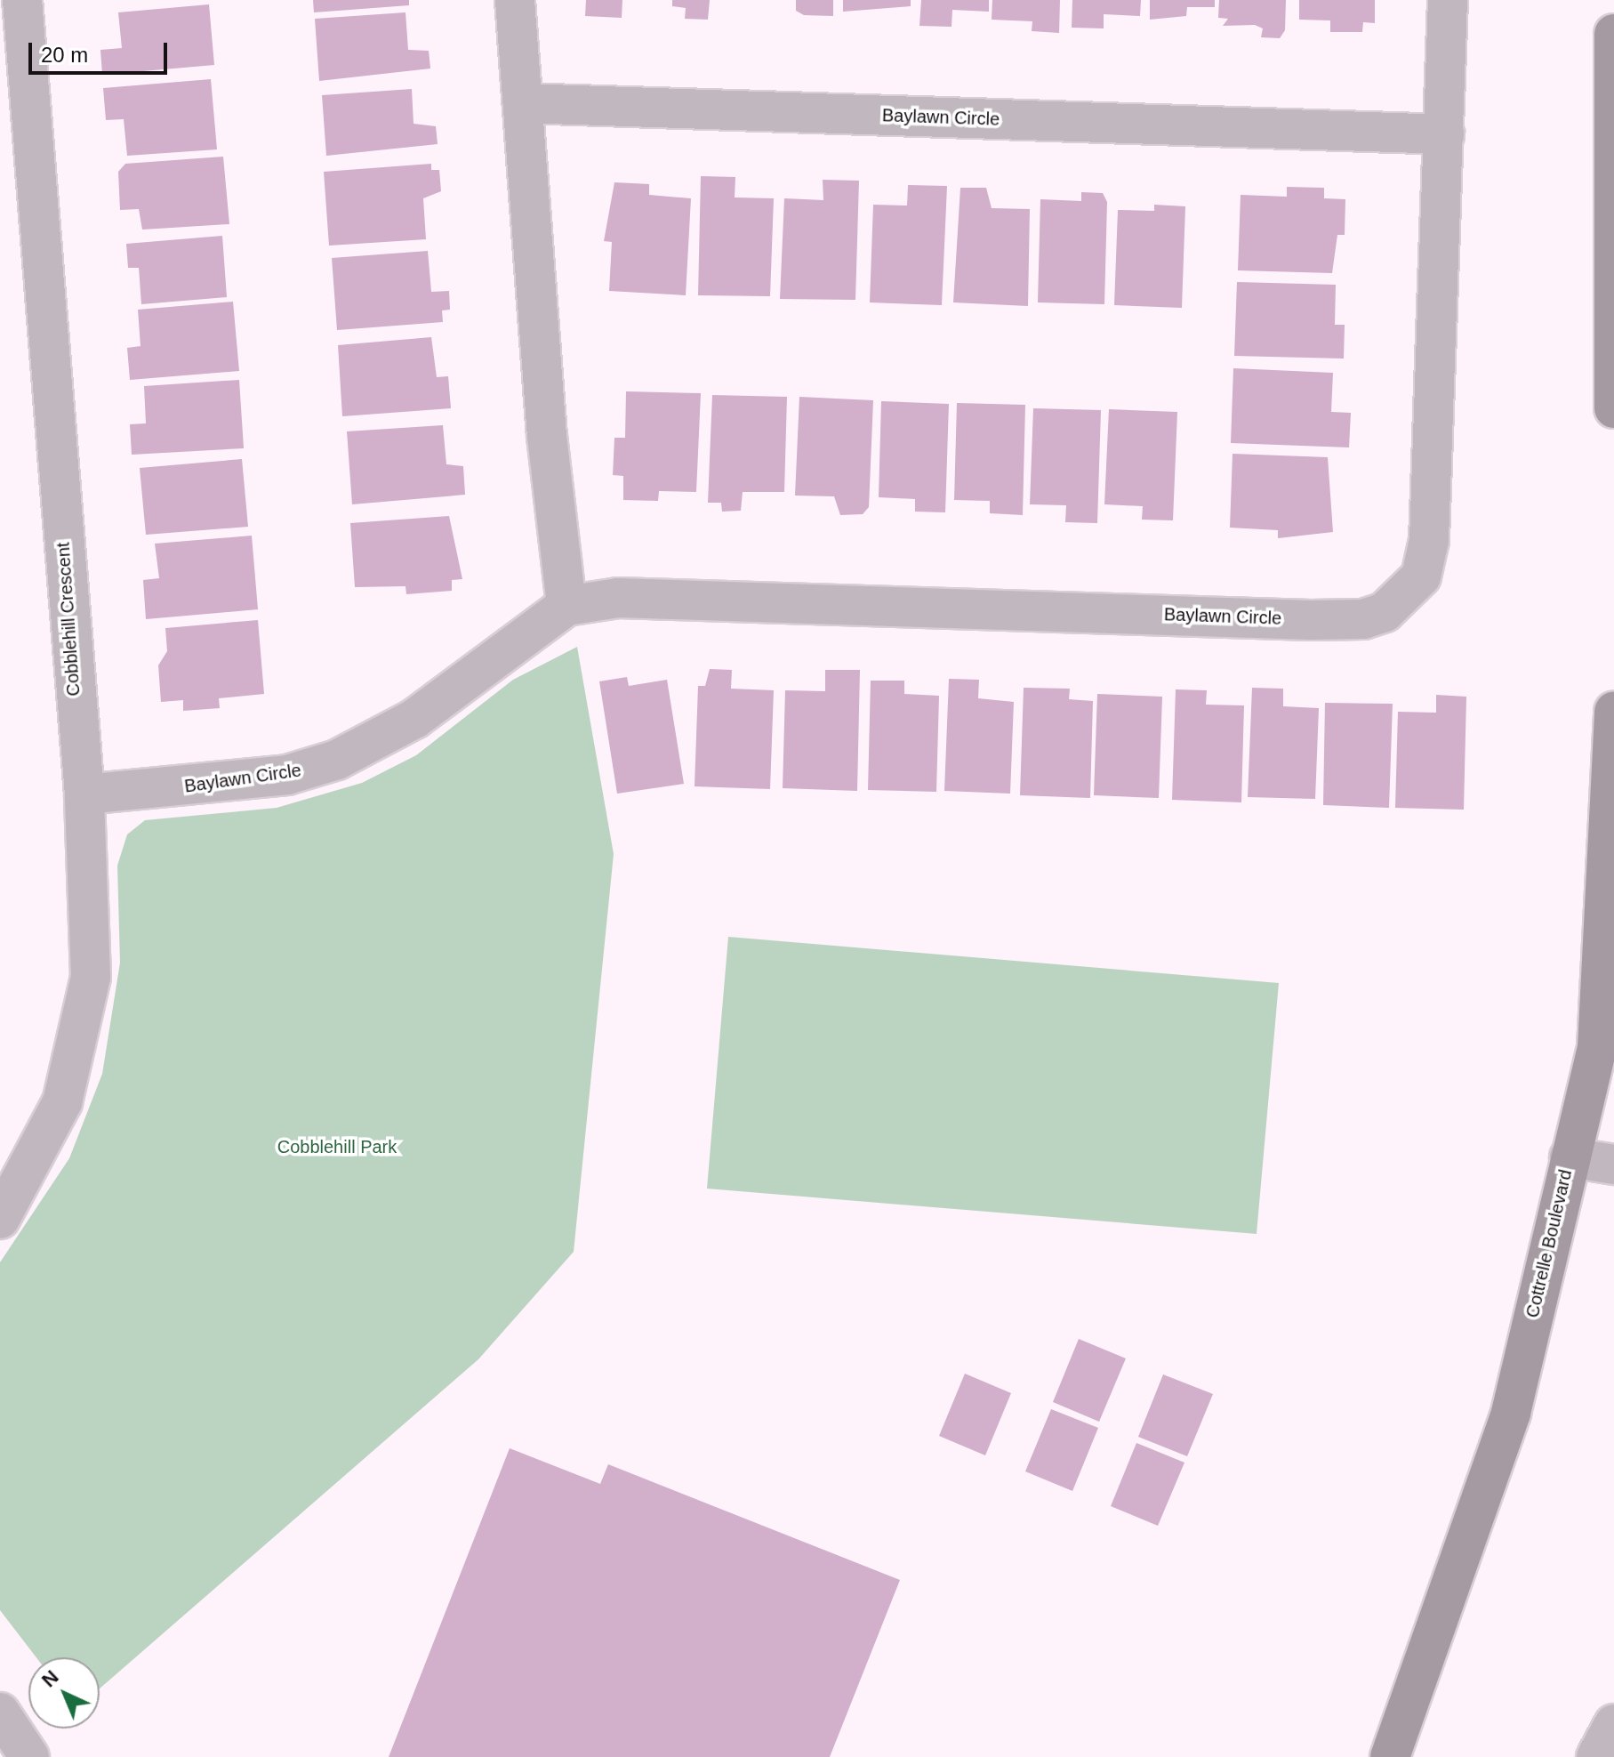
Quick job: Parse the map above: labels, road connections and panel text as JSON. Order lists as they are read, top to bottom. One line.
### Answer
{"streets":{"main road":["Cottrelle Boulevard"],"street":["Baylawn Circle","Cobblehill Crescent"]},"crossings":[["Baylawn Circle","Cobblehill Crescent"]],"parks":["Cobblehill Park"],"scale_bar":"20 m","north":"top left"}
